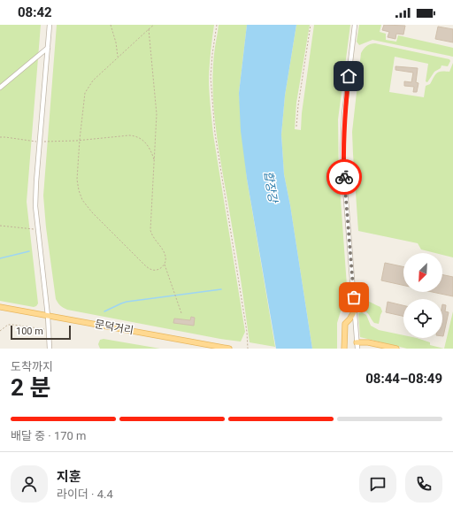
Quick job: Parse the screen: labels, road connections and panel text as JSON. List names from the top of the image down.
{
  "streets": {
    "main road": ["문덕거리"]
  },
  "water": ["합장강"],
  "scale_bar": "100 m",
  "north": "bottom left",
  "page": {
    "status": "08:42",
    "scale": "100 m",
    "heading": ["2 분", "도착까지", "08:44–08:49"],
    "panel": ["지훈", "라이더 · 4.4"],
    "bar": "배달 중 · 170 m"
  }
}
